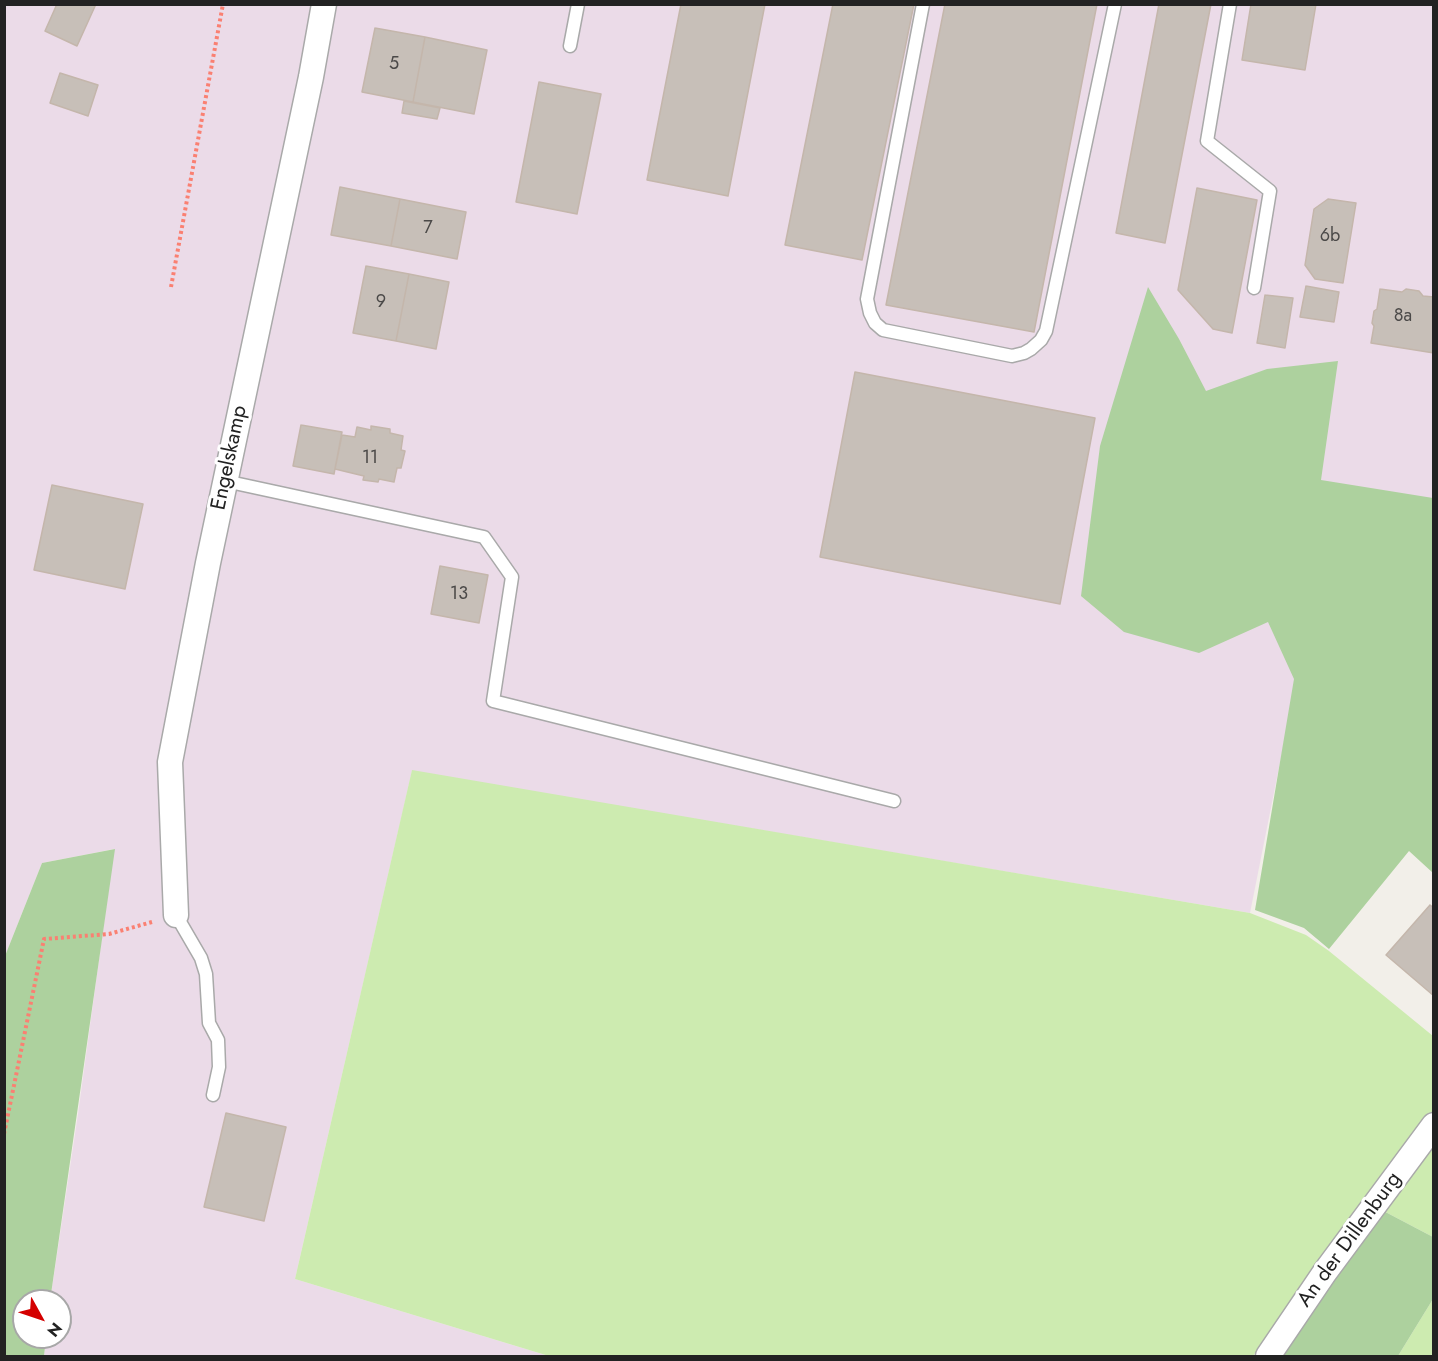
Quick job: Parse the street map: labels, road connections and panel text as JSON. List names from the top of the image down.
{
  "streets": {
    "street": ["Engelskamp", "An der Dillenburg"]
  },
  "house_numbers": [
    "5",
    "7",
    "6b",
    "9",
    "8a",
    "11",
    "13"
  ],
  "north": "bottom right"
}
